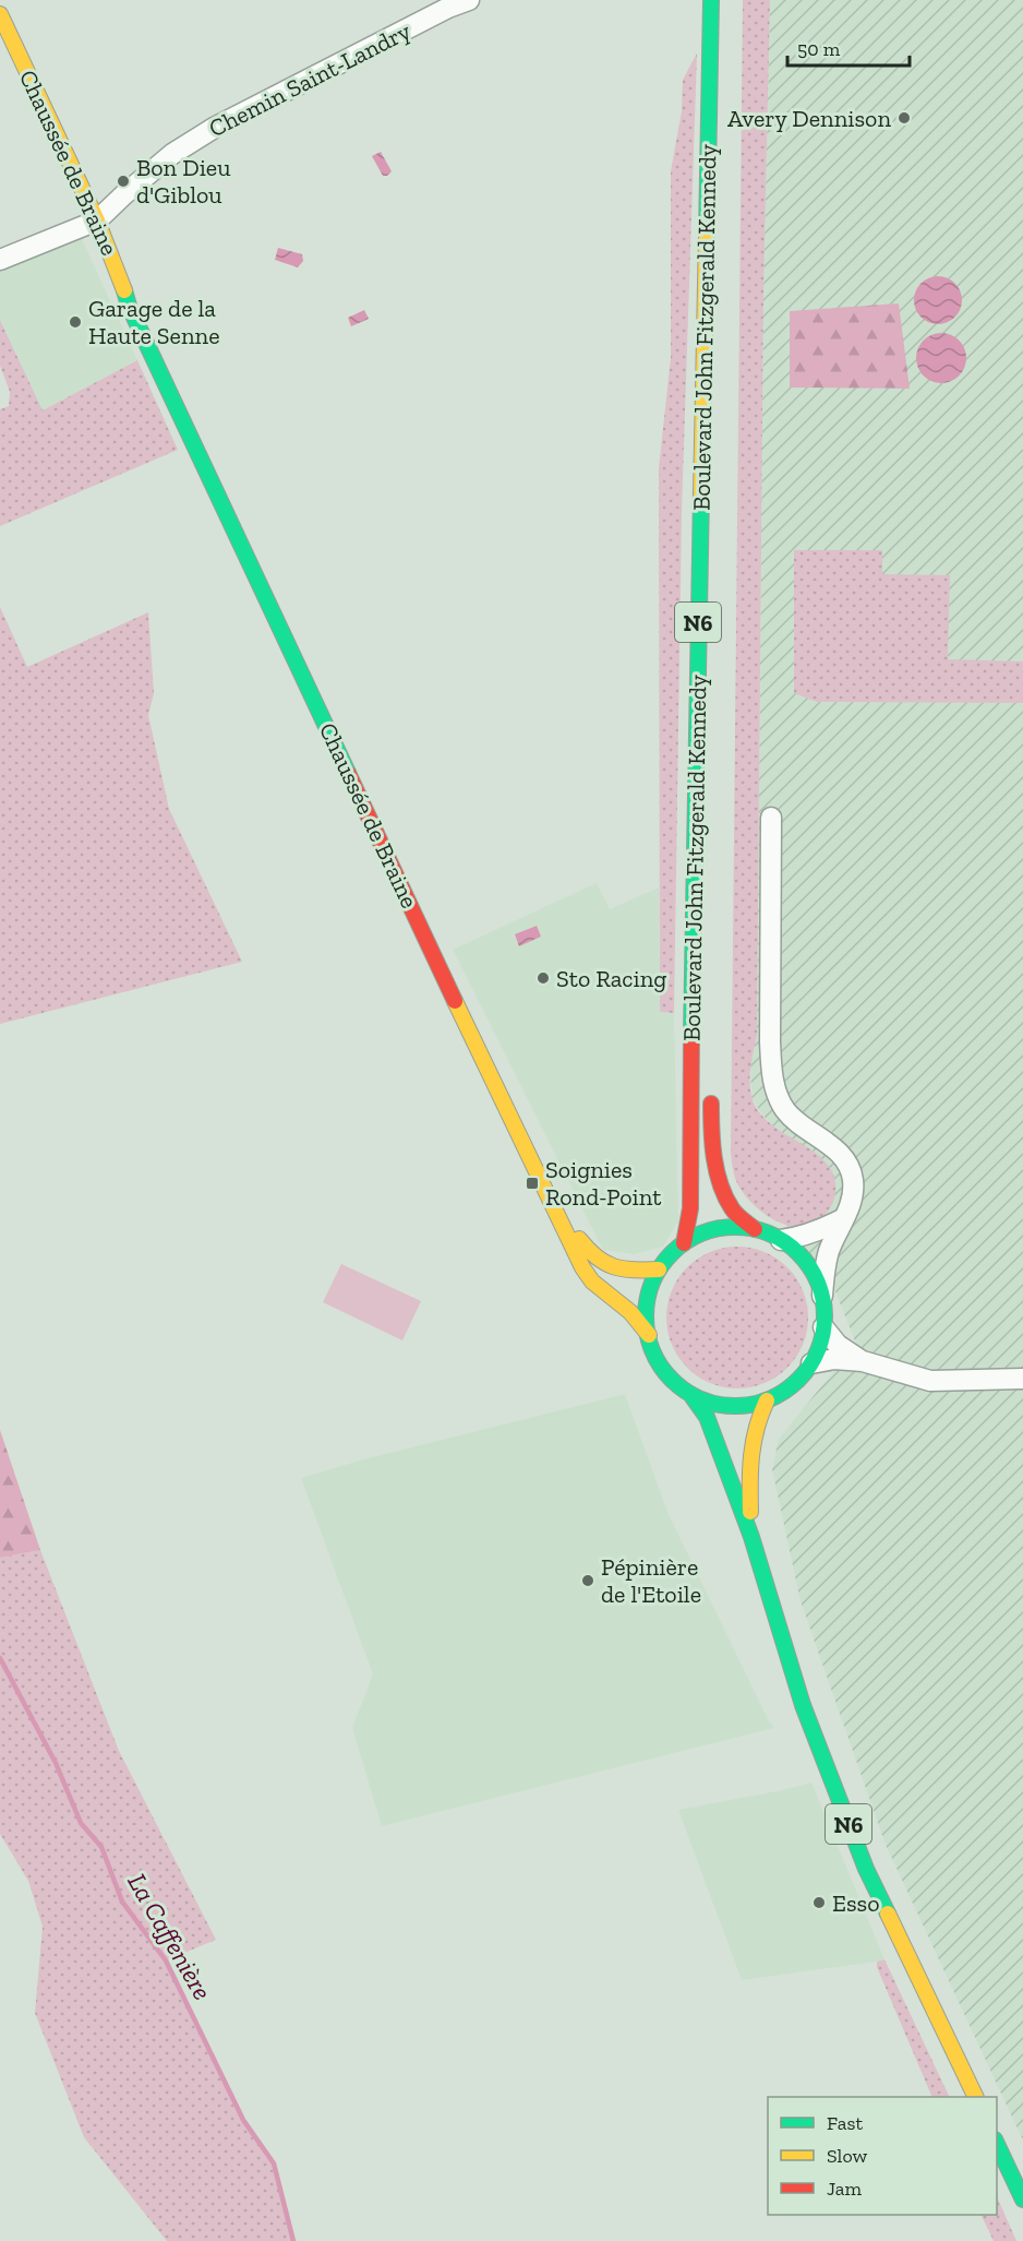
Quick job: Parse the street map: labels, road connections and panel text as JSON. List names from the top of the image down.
{
  "streets": {
    "main road": ["Chaussée de Braine", "Boulevard John Fitzgerald Kennedy", "N6"],
    "street": ["Chemin Saint-Landry"]
  },
  "crossings": [
    ["Chemin Saint-Landry", "Chaussée de Braine"],
    ["Chaussée de Braine", "Boulevard John Fitzgerald Kennedy"],
    ["Chaussée de Braine", "N6"],
    ["Boulevard John Fitzgerald Kennedy", "N6"]
  ],
  "water": ["La Caffenière"],
  "places": {
    "other": [
      "Avery Dennison",
      "Bon Dieu d'Giblou",
      "Garage de la Haute Senne",
      "Sto Racing",
      "Pépinière de l'Etoile",
      "Esso"
    ],
    "transit": ["Soignies Rond-Point"]
  },
  "legend": ["Fast", "Slow", "Jam"],
  "scale_bar": "50 m"
}
